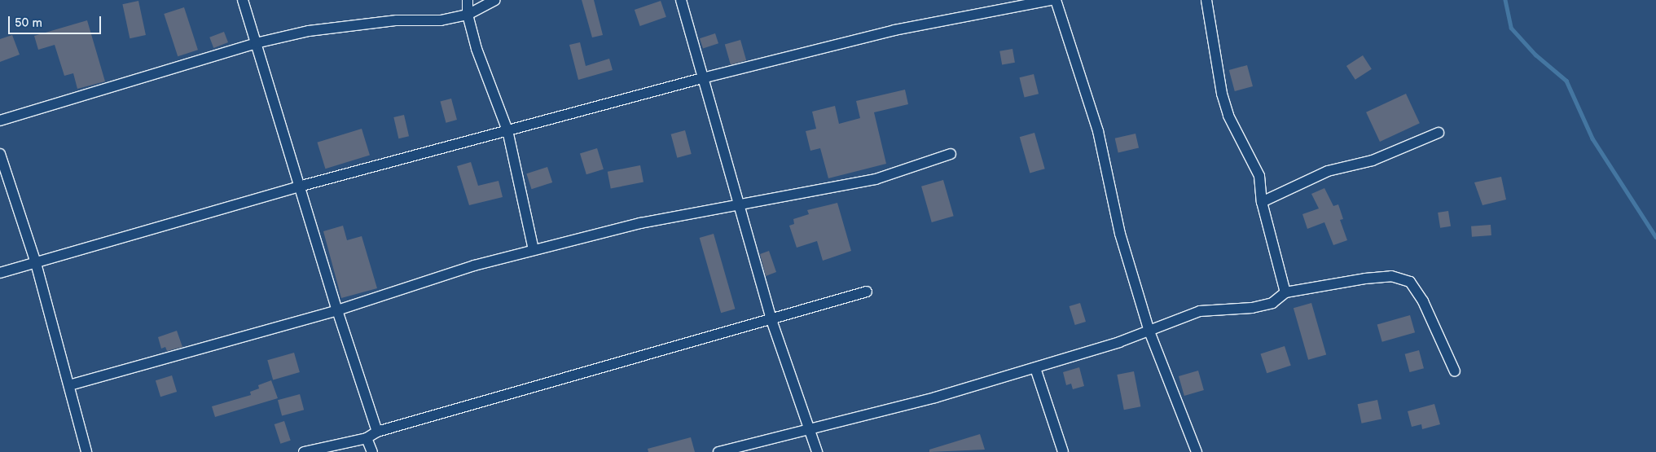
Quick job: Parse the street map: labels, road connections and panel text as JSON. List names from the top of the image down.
{
  "scale_bar": "50 m"
}
